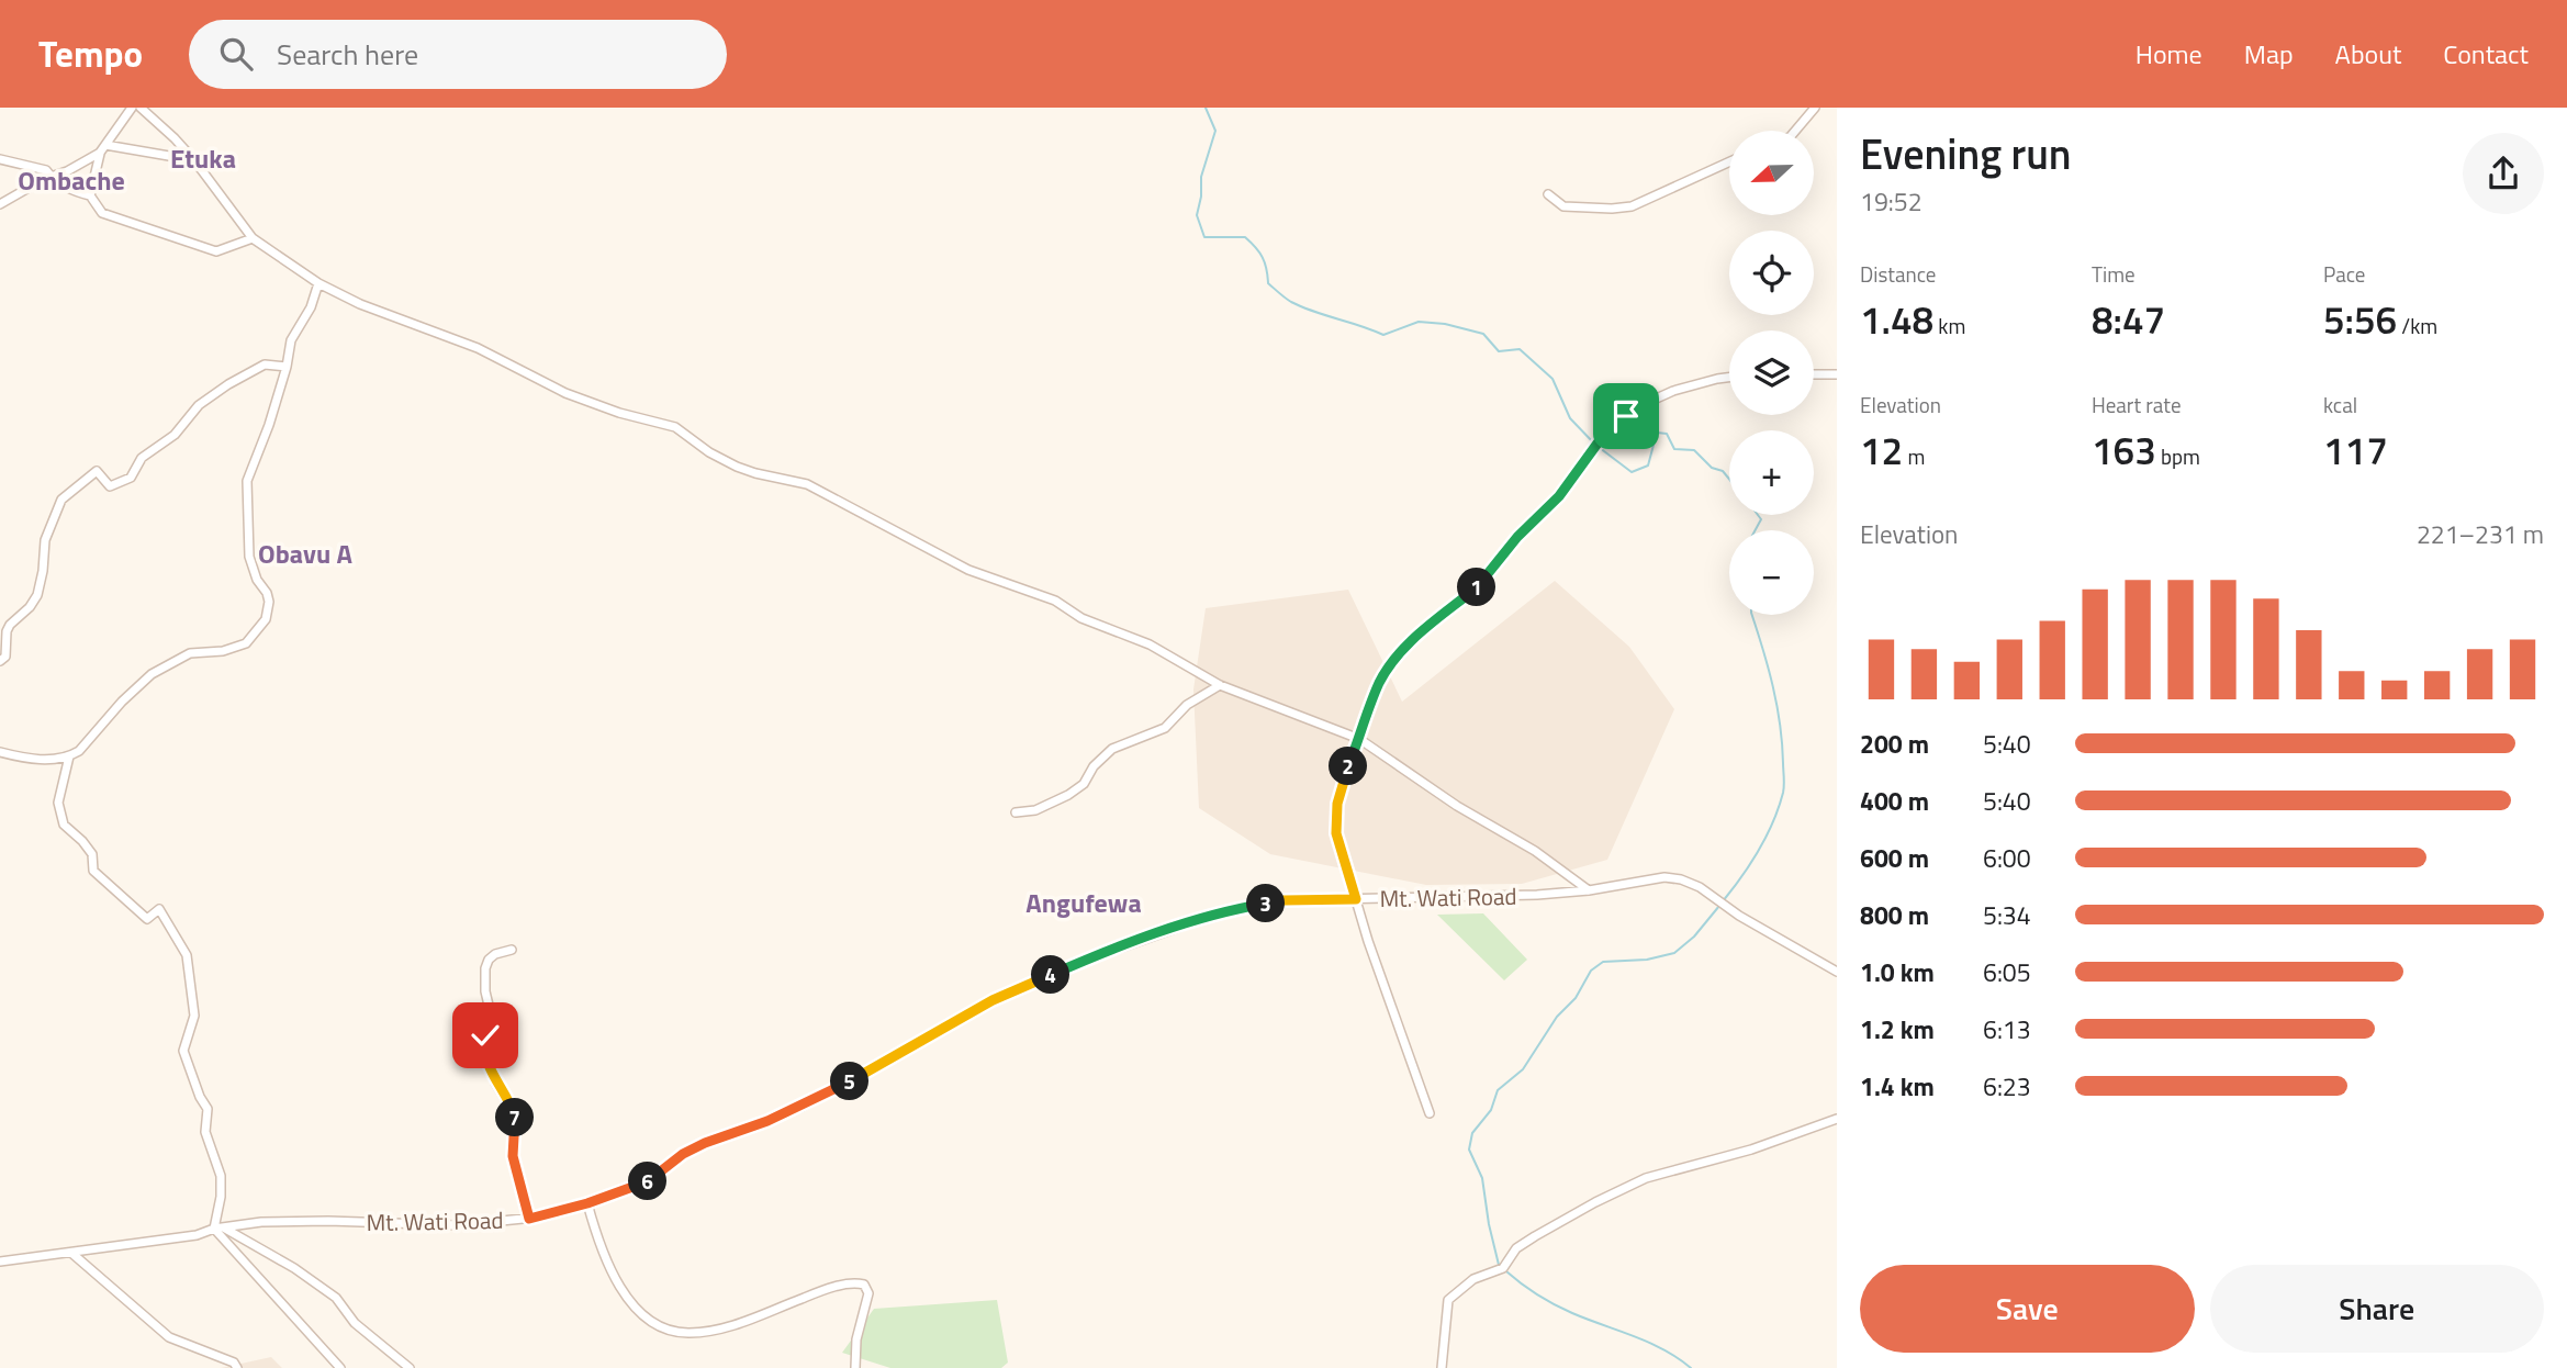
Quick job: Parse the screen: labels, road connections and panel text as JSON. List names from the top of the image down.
{
  "streets": {
    "street": ["Mt. Wati Road"]
  },
  "districts": [
    "Etuka",
    "Ombache",
    "Obavu A",
    "Angufewa"
  ],
  "north": "left",
  "page": {
    "header": "Tempo",
    "search": "Search here",
    "nav": [
      "Home",
      "Map",
      "About",
      "Contact"
    ],
    "heading": ["Evening run", "19:52"],
    "map_buttons": ["+", "−"],
    "stats": [
      ["Distance", "1.48 km"],
      ["Time", "8:47"],
      ["Pace", "5:56 /km"],
      ["Elevation", "12 m"],
      ["Heart rate", "163 bpm"],
      ["kcal", "117"]
    ],
    "chart": ["Elevation", "221–231 m"],
    "pins": [
      "1",
      "2",
      "3",
      "4",
      "5",
      "7",
      "6"
    ],
    "list": [
      {
        "name": "200 m",
        "note": "5:40"
      },
      {
        "name": "400 m",
        "note": "5:40"
      },
      {
        "name": "600 m",
        "note": "6:00"
      },
      {
        "name": "800 m",
        "note": "5:34"
      },
      {
        "name": "1.0 km",
        "note": "6:05"
      },
      {
        "name": "1.2 km",
        "note": "6:13"
      },
      {
        "name": "1.4 km",
        "note": "6:23"
      }
    ],
    "buttons": ["Save", "Share"]
  }
}
